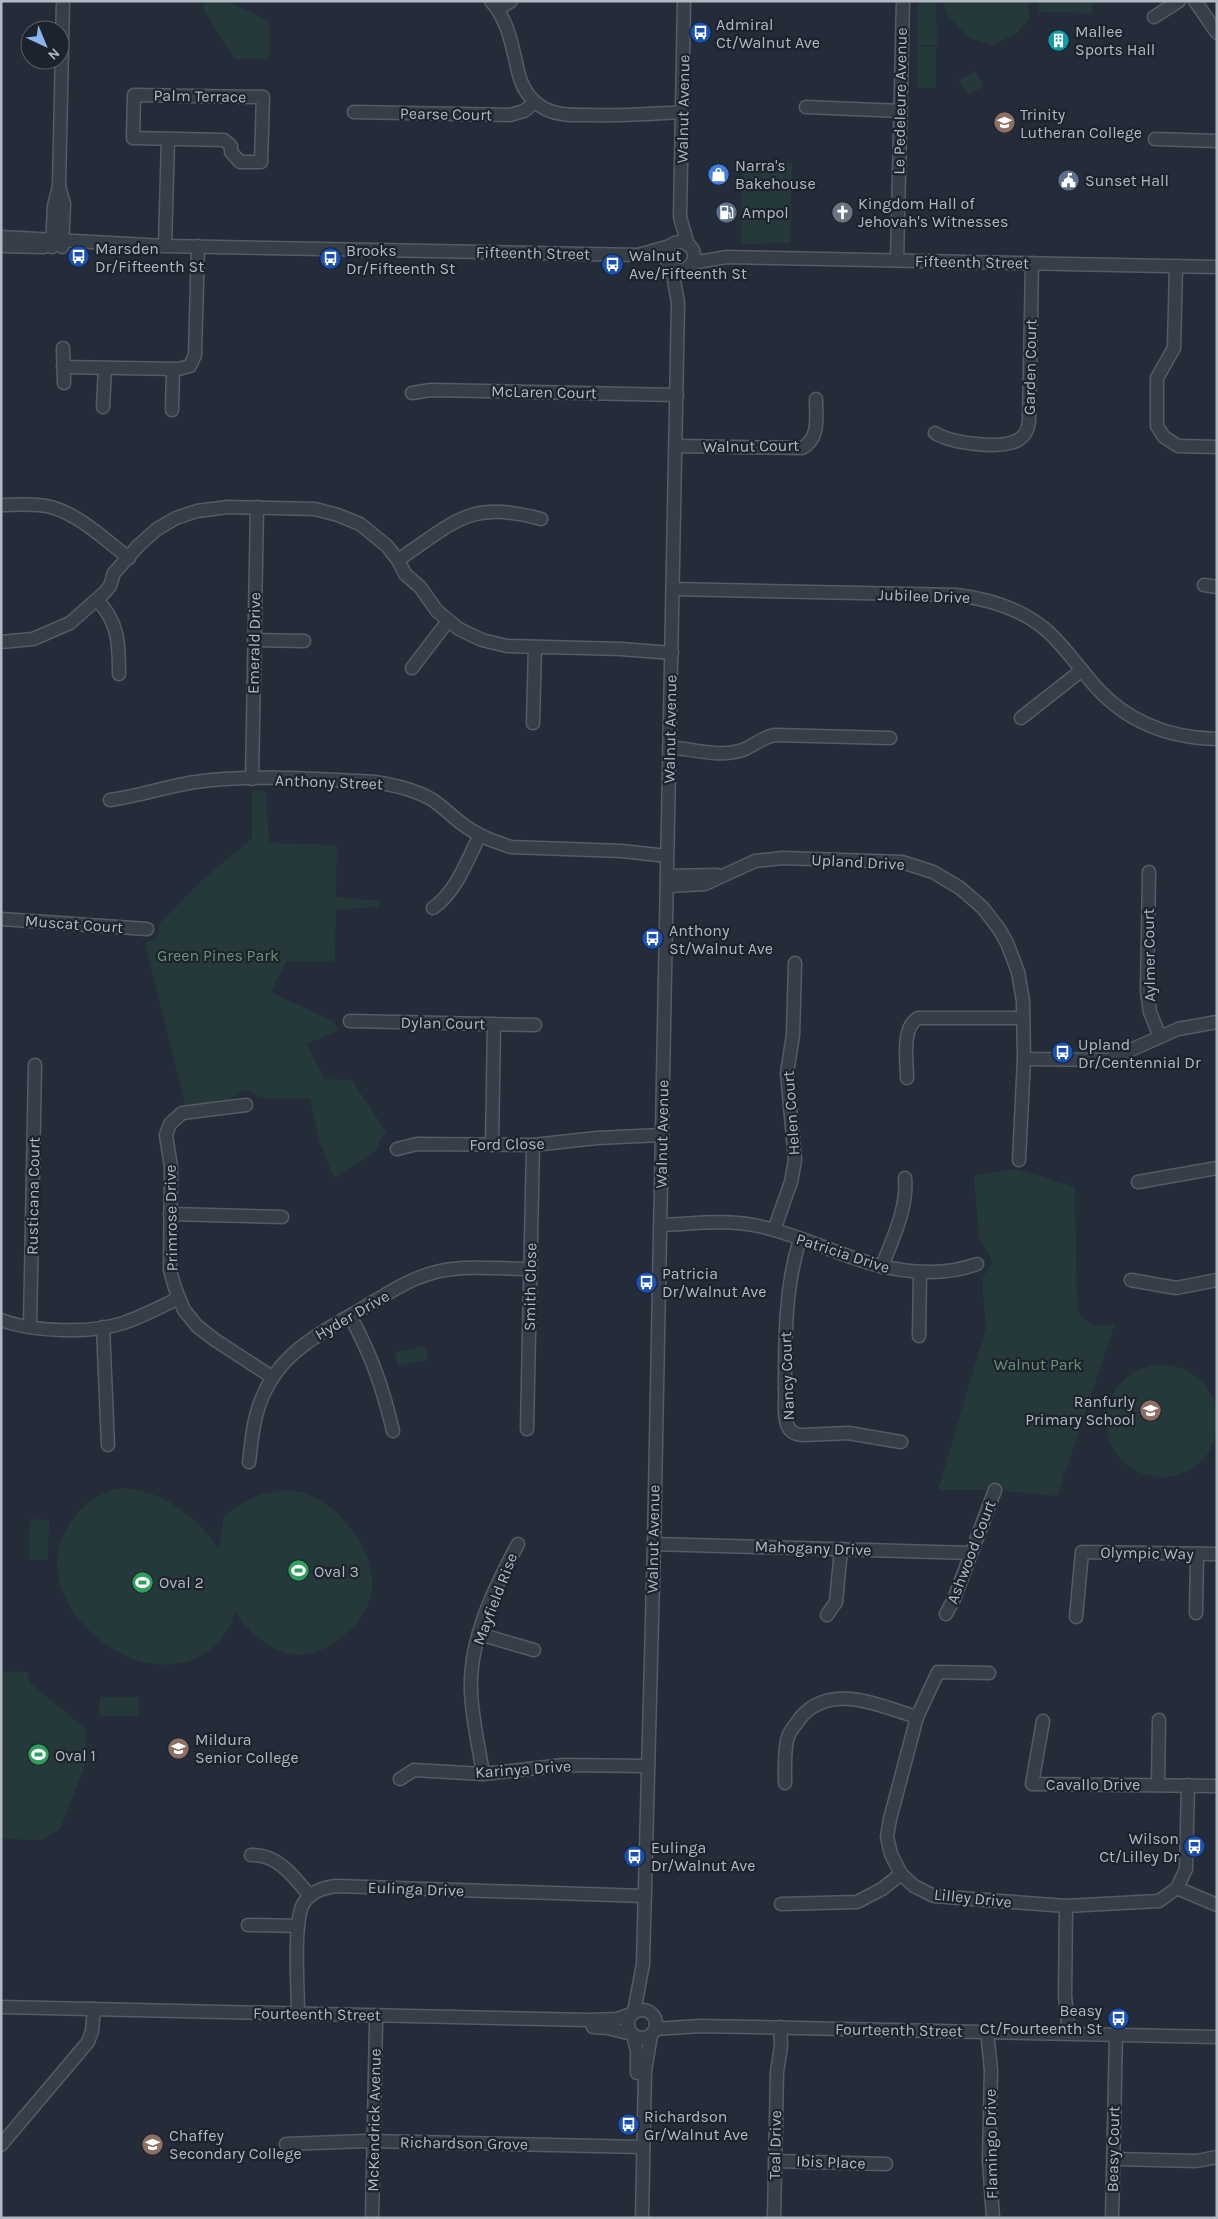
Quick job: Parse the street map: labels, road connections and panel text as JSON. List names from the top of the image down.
{
  "streets": {
    "street": [
      "Palm Terrace",
      "Le Pedeleure Avenue",
      "Walnut Avenue",
      "Pearse Court",
      "Fifteenth Street",
      "Garden Court",
      "McLaren Court",
      "Walnut Court",
      "Jubilee Drive",
      "Emerald Drive",
      "Anthony Street",
      "Upland Drive",
      "Muscat Court",
      "Aylmer Court",
      "Dylan Court",
      "Helen Court",
      "Ford Close",
      "Rusticana Court",
      "Primrose Drive",
      "Patricia Drive",
      "Smith Close",
      "Hyder Drive",
      "Nancy Court",
      "Mahogany Drive",
      "Ashwood Court",
      "Olympic Way",
      "Mayfield Rise",
      "Karinya Drive",
      "Cavallo Drive",
      "Eulinga Drive",
      "Lilley Drive",
      "Fourteenth Street",
      "McKendrick Avenue",
      "Richardson Grove",
      "Flamingo Drive",
      "Teal Drive",
      "Beasy Court",
      "Ibis Place"
    ]
  },
  "crossings": [
    ["Le Pedeleure Avenue", "Fifteenth Street"],
    ["Walnut Avenue", "Fifteenth Street"],
    ["Walnut Avenue", "McLaren Court"],
    ["Walnut Avenue", "Walnut Court"],
    ["Walnut Avenue", "Jubilee Drive"],
    ["Walnut Avenue", "Anthony Street"],
    ["Walnut Avenue", "Upland Drive"],
    ["Walnut Avenue", "Ford Close"],
    ["Walnut Avenue", "Patricia Drive"],
    ["Walnut Avenue", "Mahogany Drive"],
    ["Walnut Avenue", "Karinya Drive"],
    ["Walnut Avenue", "Eulinga Drive"],
    ["Walnut Avenue", "Fourteenth Street"],
    ["Walnut Avenue", "Richardson Grove"],
    ["Fifteenth Street", "Garden Court"],
    ["Emerald Drive", "Anthony Street"],
    ["Helen Court", "Patricia Drive"],
    ["Ford Close", "Smith Close"],
    ["Primrose Drive", "Hyder Drive"],
    ["Patricia Drive", "Nancy Court"],
    ["Smith Close", "Hyder Drive"],
    ["Mahogany Drive", "Ashwood Court"],
    ["Mayfield Rise", "Karinya Drive"],
    ["Fourteenth Street", "McKendrick Avenue"],
    ["Fourteenth Street", "Flamingo Drive"],
    ["Fourteenth Street", "Teal Drive"],
    ["Fourteenth Street", "Beasy Court"],
    ["McKendrick Avenue", "Richardson Grove"],
    ["Teal Drive", "Ibis Place"]
  ],
  "parks": ["Green Pines Park", "Walnut Park"],
  "places": {
    "bus stop": [
      "Admiral Ct/Walnut Ave",
      "Marsden Dr/Fifteenth St",
      "Brooks Dr/Fifteenth St",
      "Walnut Ave/Fifteenth St",
      "Anthony St/Walnut Ave",
      "Upland Dr/Centennial Dr",
      "Patricia Dr/Walnut Ave",
      "Wilson Ct/Lilley Dr",
      "Eulinga Dr/Walnut Ave",
      "Beasy Ct/Fourteenth St",
      "Richardson Gr/Walnut Ave"
    ],
    "building": ["Mallee Sports Hall"],
    "school or university": [
      "Trinity Lutheran College",
      "Ranfurly Primary School",
      "Mildura Senior College",
      "Chaffey Secondary College"
    ],
    "shop": ["Narra's Bakehouse"],
    "public building": ["Sunset Hall"],
    "fuel station": ["Ampol"],
    "church": ["Kingdom Hall of Jehovah's Witnesses"],
    "sports": ["Oval 3", "Oval 2", "Oval 1"]
  },
  "north": "bottom right"
}
